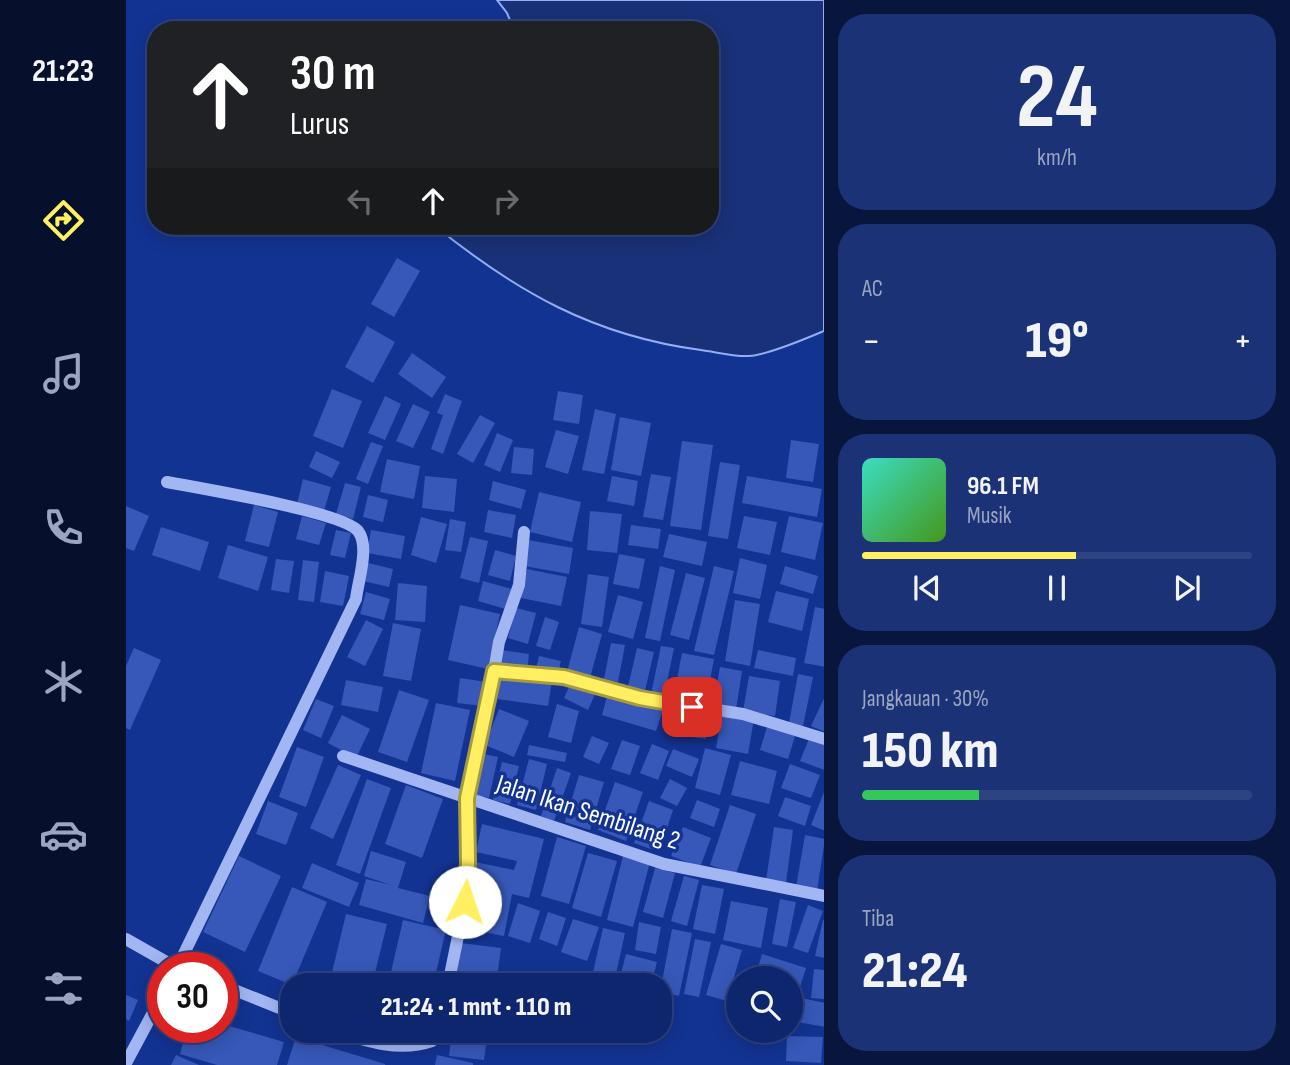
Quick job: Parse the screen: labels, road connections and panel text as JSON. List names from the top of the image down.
{
  "streets": {
    "street": ["Jalan Ikan Sembilang 2"]
  },
  "page": {
    "tabs": "21:23",
    "tile": [
      ["24", "km/h"],
      "AC",
      ["Jangkauan · 30%", "150 km"],
      ["Tiba", "21:24"]
    ],
    "turn": ["30 m", "Lurus"],
    "heat": ["−", "19°", "+"],
    "song": ["96.1 FM", "Musik"],
    "limit": "30",
    "trip": "21:24 · 1 mnt · 110 m"
  }
}
